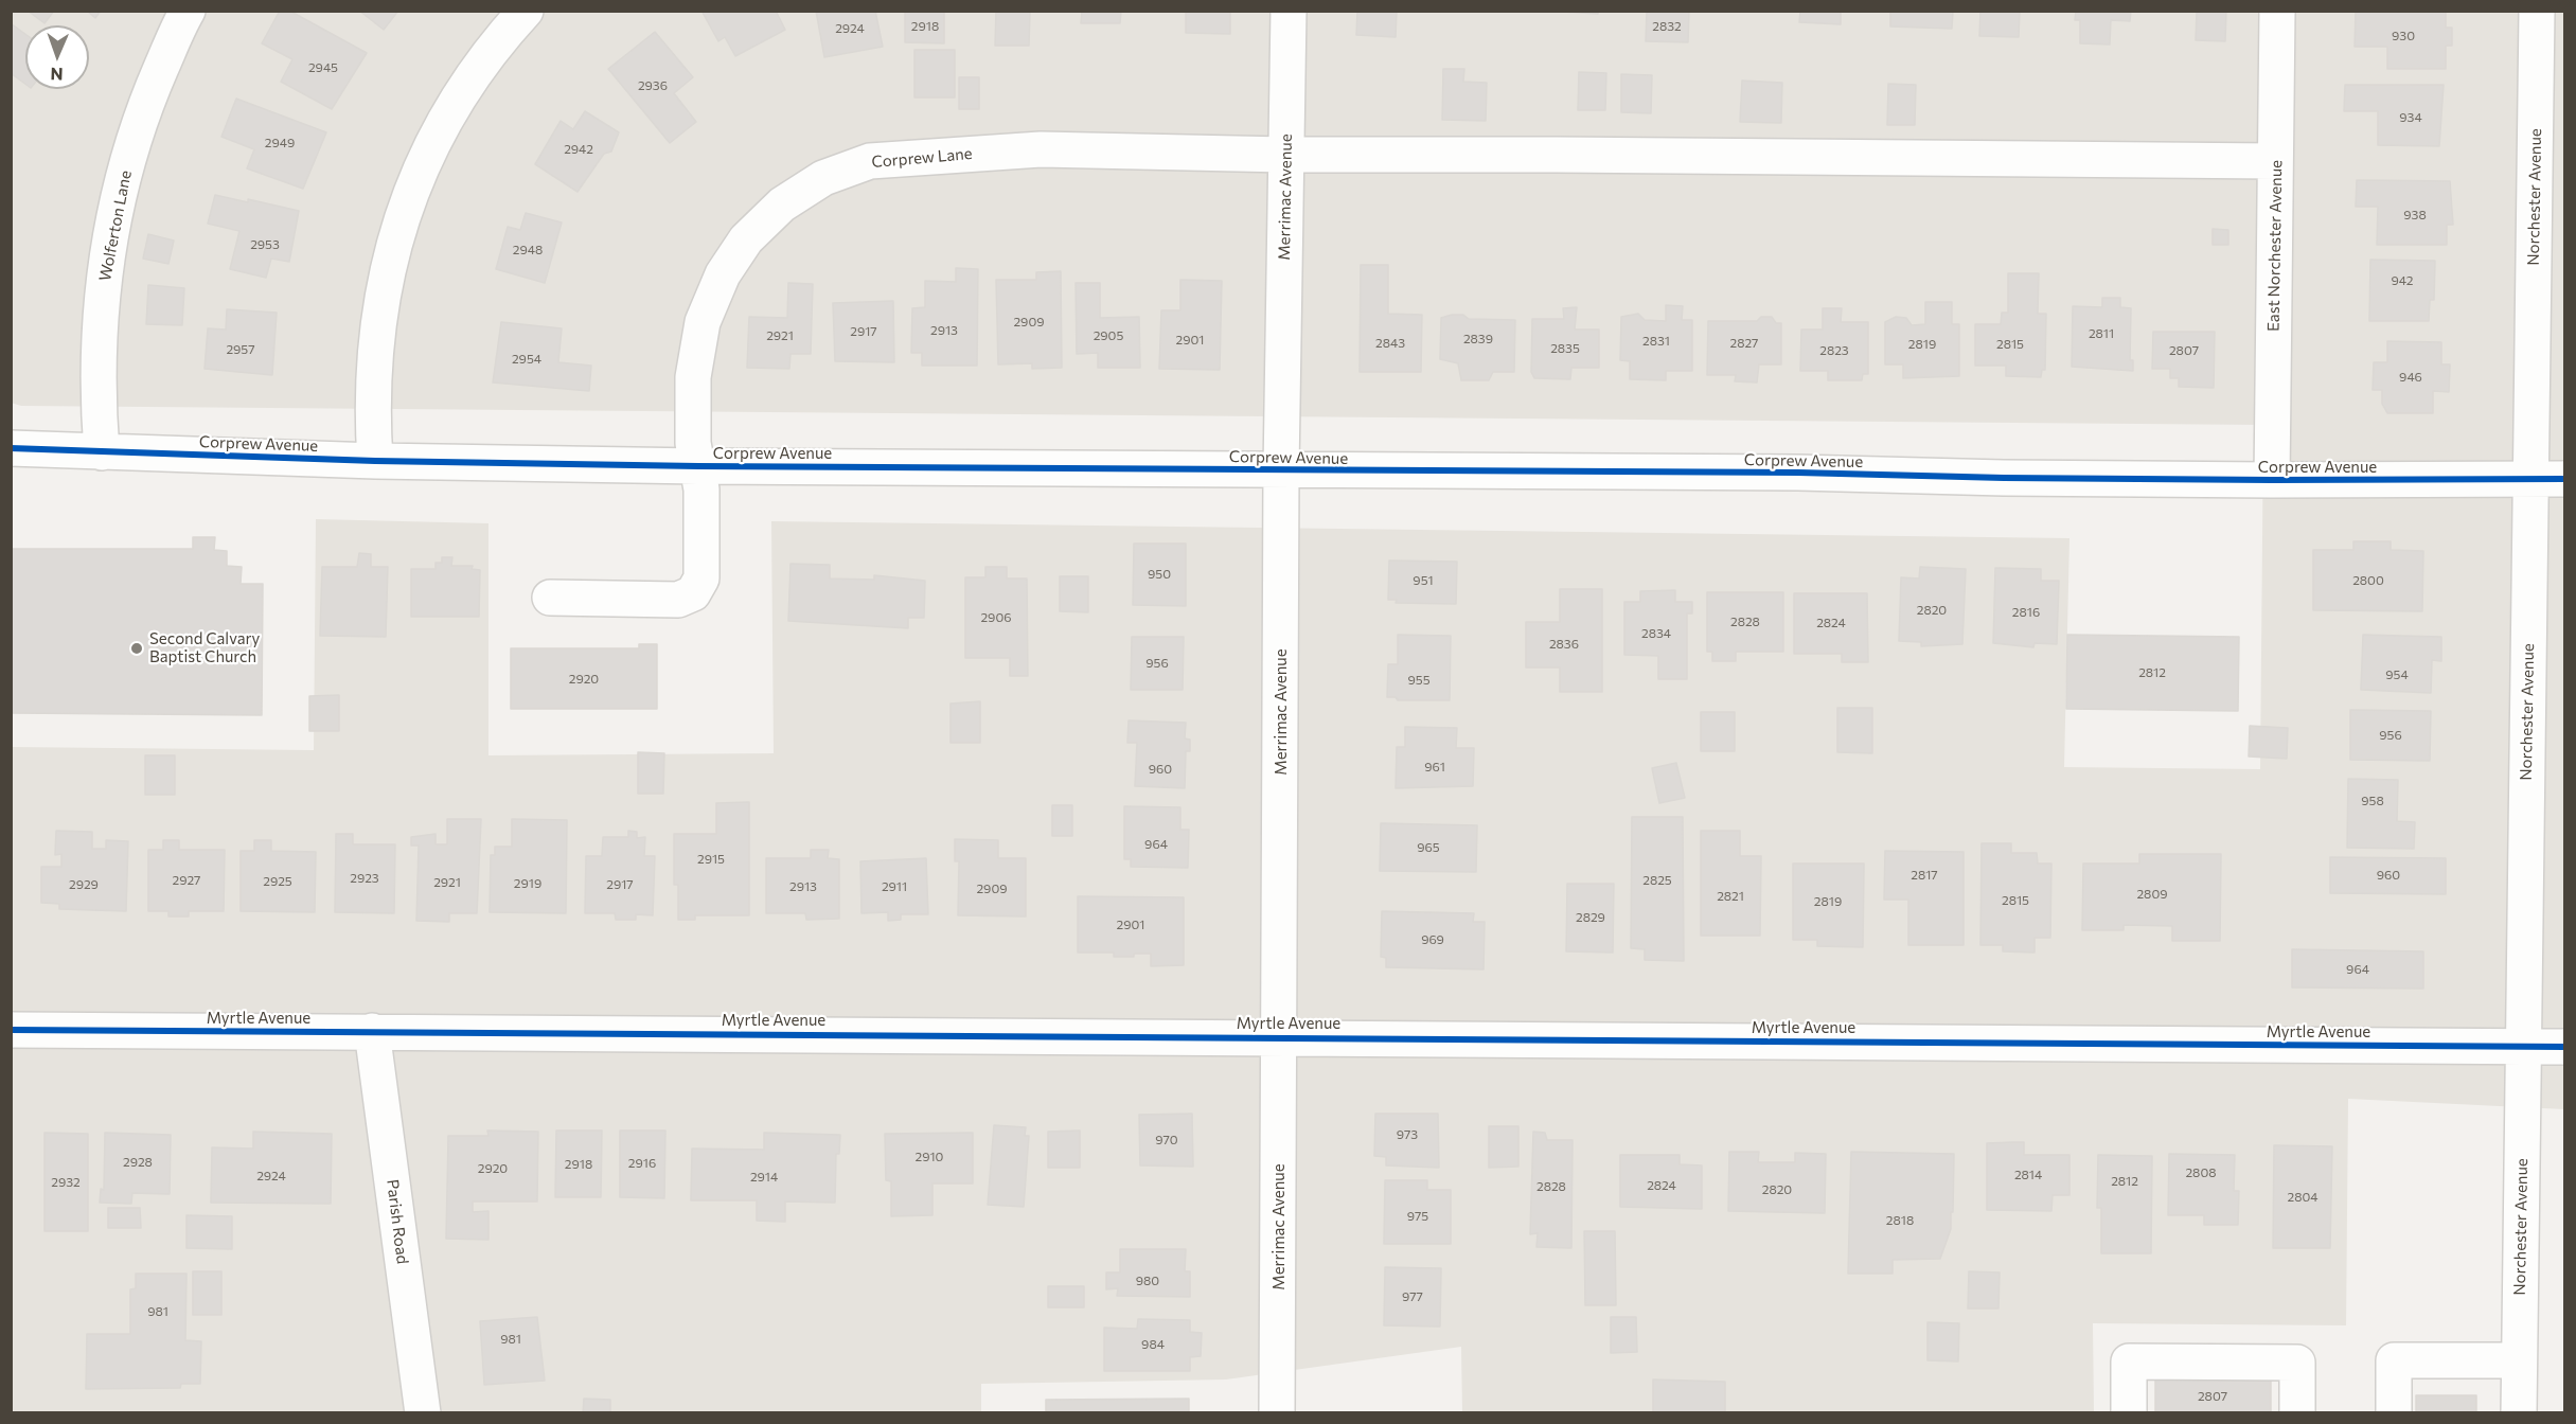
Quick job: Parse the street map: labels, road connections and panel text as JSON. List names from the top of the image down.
{
  "streets": {
    "street": [
      "Corprew Lane",
      "Merrimac Avenue",
      "Norchester Avenue",
      "Wolferton Lane",
      "East Norchester Avenue",
      "Corprew Avenue",
      "Myrtle Avenue",
      "Parish Road"
    ]
  },
  "crossings": [
    ["Corprew Lane", "Merrimac Avenue"],
    ["Corprew Lane", "East Norchester Avenue"],
    ["Corprew Lane", "Corprew Avenue"],
    ["Merrimac Avenue", "Corprew Avenue"],
    ["Merrimac Avenue", "Myrtle Avenue"],
    ["Norchester Avenue", "Corprew Avenue"],
    ["Norchester Avenue", "Myrtle Avenue"],
    ["Wolferton Lane", "Corprew Avenue"],
    ["East Norchester Avenue", "Corprew Avenue"],
    ["Myrtle Avenue", "Parish Road"]
  ],
  "places": ["Second Calvary Baptist Church"],
  "house_numbers": [
    "2918",
    "2832",
    "2924",
    "930",
    "2945",
    "2936",
    "934",
    "2949",
    "2942",
    "938",
    "2953",
    "2948",
    "942",
    "2909",
    "2913",
    "2917",
    "2811",
    "2921",
    "2905",
    "2839",
    "2901",
    "2831",
    "2843",
    "2827",
    "2819",
    "2815",
    "2835",
    "2957",
    "2823",
    "2807",
    "2954",
    "946",
    "950",
    "951",
    "2800",
    "2820",
    "2816",
    "2906",
    "2828",
    "2824",
    "2834",
    "2836",
    "956",
    "2812",
    "954",
    "2920",
    "955",
    "956",
    "961",
    "960",
    "958",
    "964",
    "965",
    "2915",
    "2817",
    "960",
    "2923",
    "2927",
    "2825",
    "2925",
    "2921",
    "2919",
    "2929",
    "2917",
    "2913",
    "2911",
    "2909",
    "2809",
    "2821",
    "2815",
    "2819",
    "2829",
    "2901",
    "969",
    "964",
    "973",
    "970",
    "2910",
    "2928",
    "2916",
    "2918",
    "2920",
    "2808",
    "2814",
    "2924",
    "2914",
    "2812",
    "2932",
    "2824",
    "2828",
    "2820",
    "2804",
    "975",
    "2818",
    "980",
    "977",
    "981",
    "981",
    "984",
    "2807"
  ],
  "north": "bottom"
}
